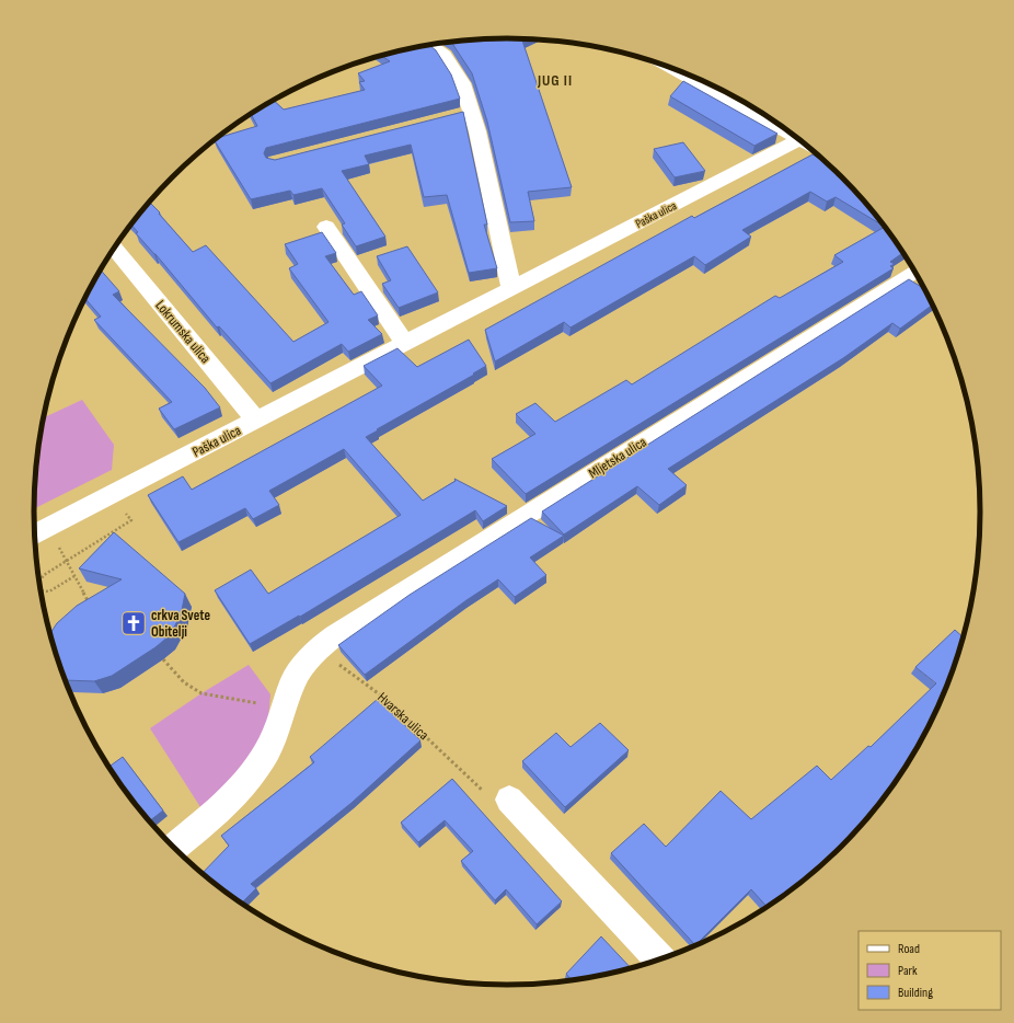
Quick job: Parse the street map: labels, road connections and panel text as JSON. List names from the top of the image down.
{
  "streets": {
    "street": ["Paška ulica", "Lokrumska ulica", "Mljetska ulica"],
    "path": ["Hvarska ulica"]
  },
  "crossings": [
    ["Paška ulica", "Lokrumska ulica"],
    ["Mljetska ulica", "Hvarska ulica"]
  ],
  "districts": ["JUG II"],
  "places": {
    "church": ["crkva Svete Obitelji"]
  },
  "legend": ["Road", "Park", "Building"]
}
